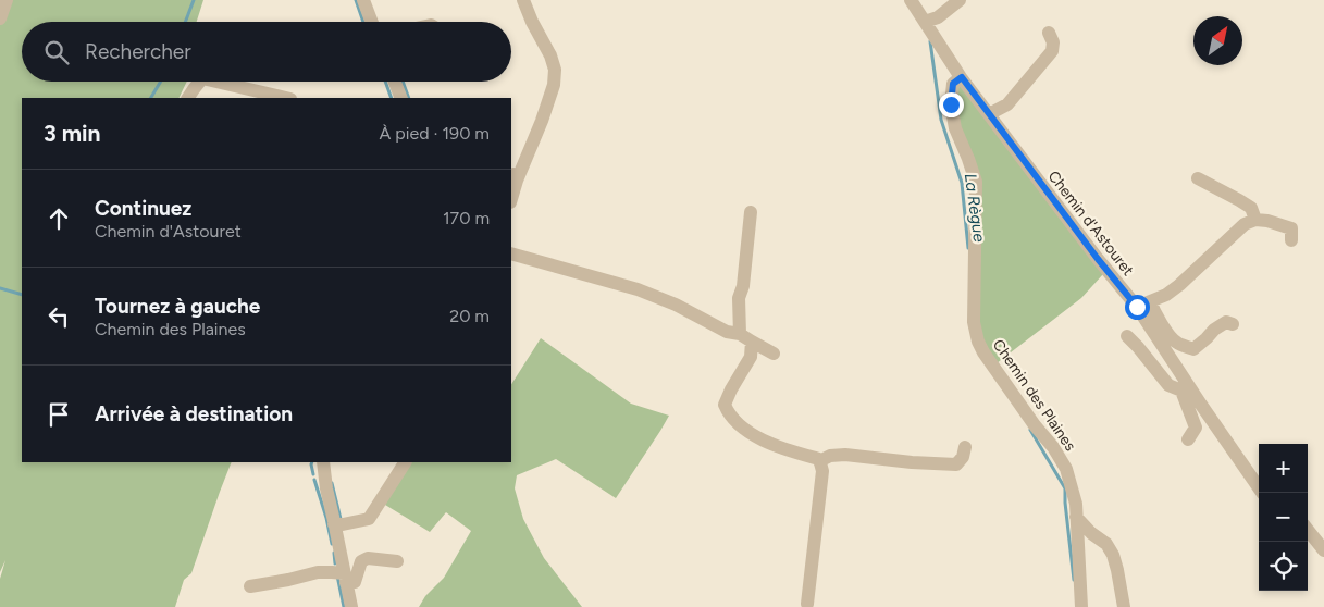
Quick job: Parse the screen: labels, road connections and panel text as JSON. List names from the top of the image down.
{
  "streets": {
    "street": ["Chemin d'Astouret", "Chemin des Plaines"]
  },
  "crossings": [
    ["Chemin d'Astouret", "Chemin des Plaines"]
  ],
  "water": ["La Règue"],
  "north": "top right",
  "page": {
    "search": "Rechercher",
    "heading": ["3 min", "À pied · 190 m"],
    "list": [
      ["Continuez", "Chemin d'Astouret", "170 m"],
      ["Tournez à gauche", "Chemin des Plaines", "20 m"],
      "Arrivée à destination"
    ],
    "map_buttons": ["+", "−"]
  }
}
